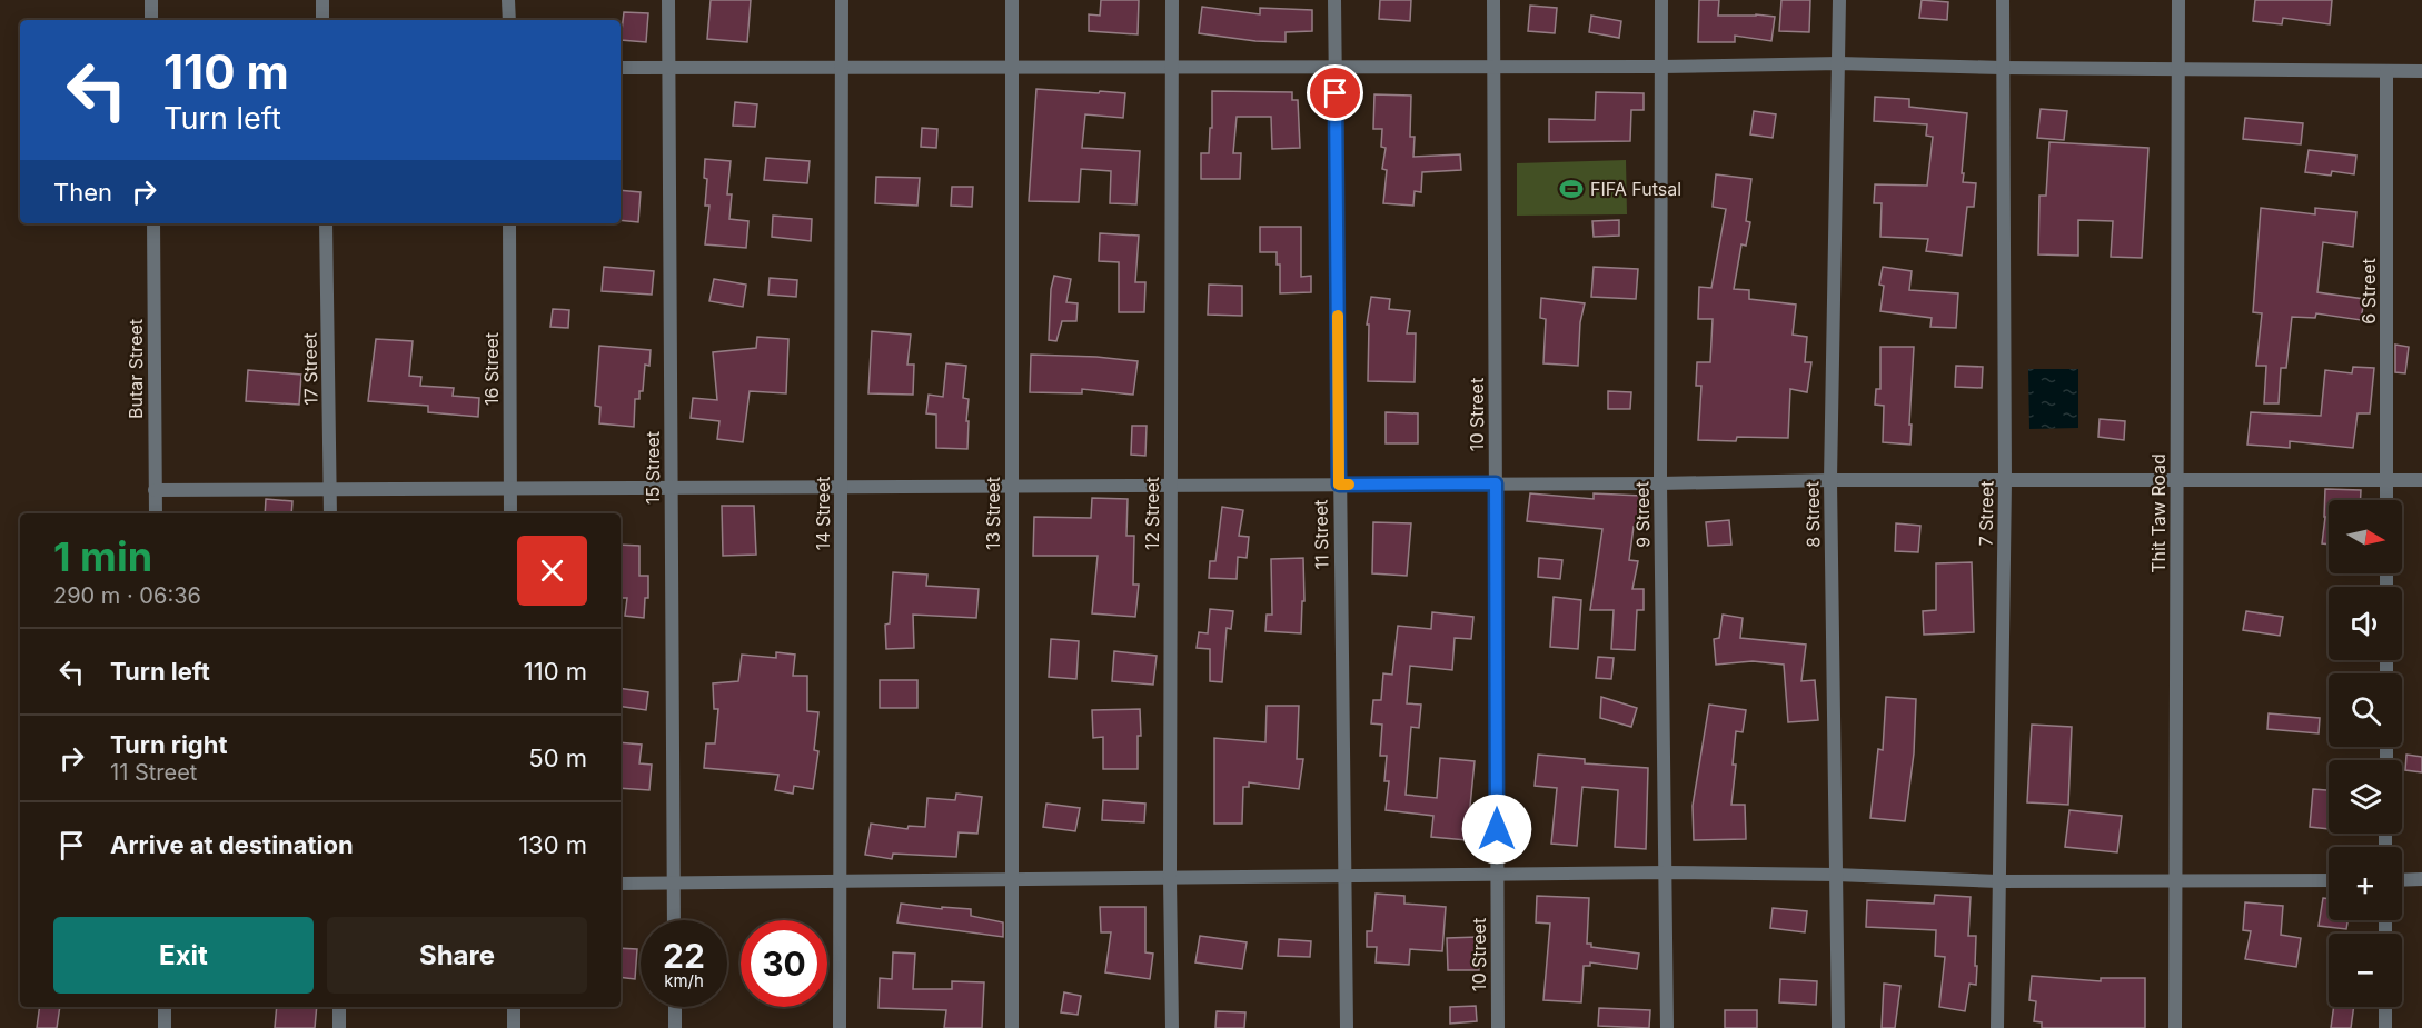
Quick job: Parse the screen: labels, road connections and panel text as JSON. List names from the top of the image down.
{
  "streets": {
    "street": [
      "6 Street",
      "Butar Street",
      "17 Street",
      "16 Street",
      "10 Street",
      "15 Street",
      "14 Street",
      "13 Street",
      "12 Street",
      "7 Street",
      "Thit Taw Road",
      "9 Street",
      "8 Street",
      "11 Street"
    ]
  },
  "places": {
    "sports": ["FIFA Futsal"]
  },
  "north": "right",
  "page": {
    "turn": ["110 m", "Turn left"],
    "then": "Then",
    "map_buttons": ["+", "−"],
    "heading": ["1 min", "290 m · 06:36"],
    "list": [
      {
        "name": "Turn left",
        "value": "110 m"
      },
      {
        "name": "Turn right",
        "note": "11 Street",
        "value": "50 m"
      },
      {
        "name": "Arrive at destination",
        "value": "130 m"
      }
    ],
    "buttons": ["Exit", "Share"],
    "speed": "22 km/h",
    "limit": "30"
  }
}
